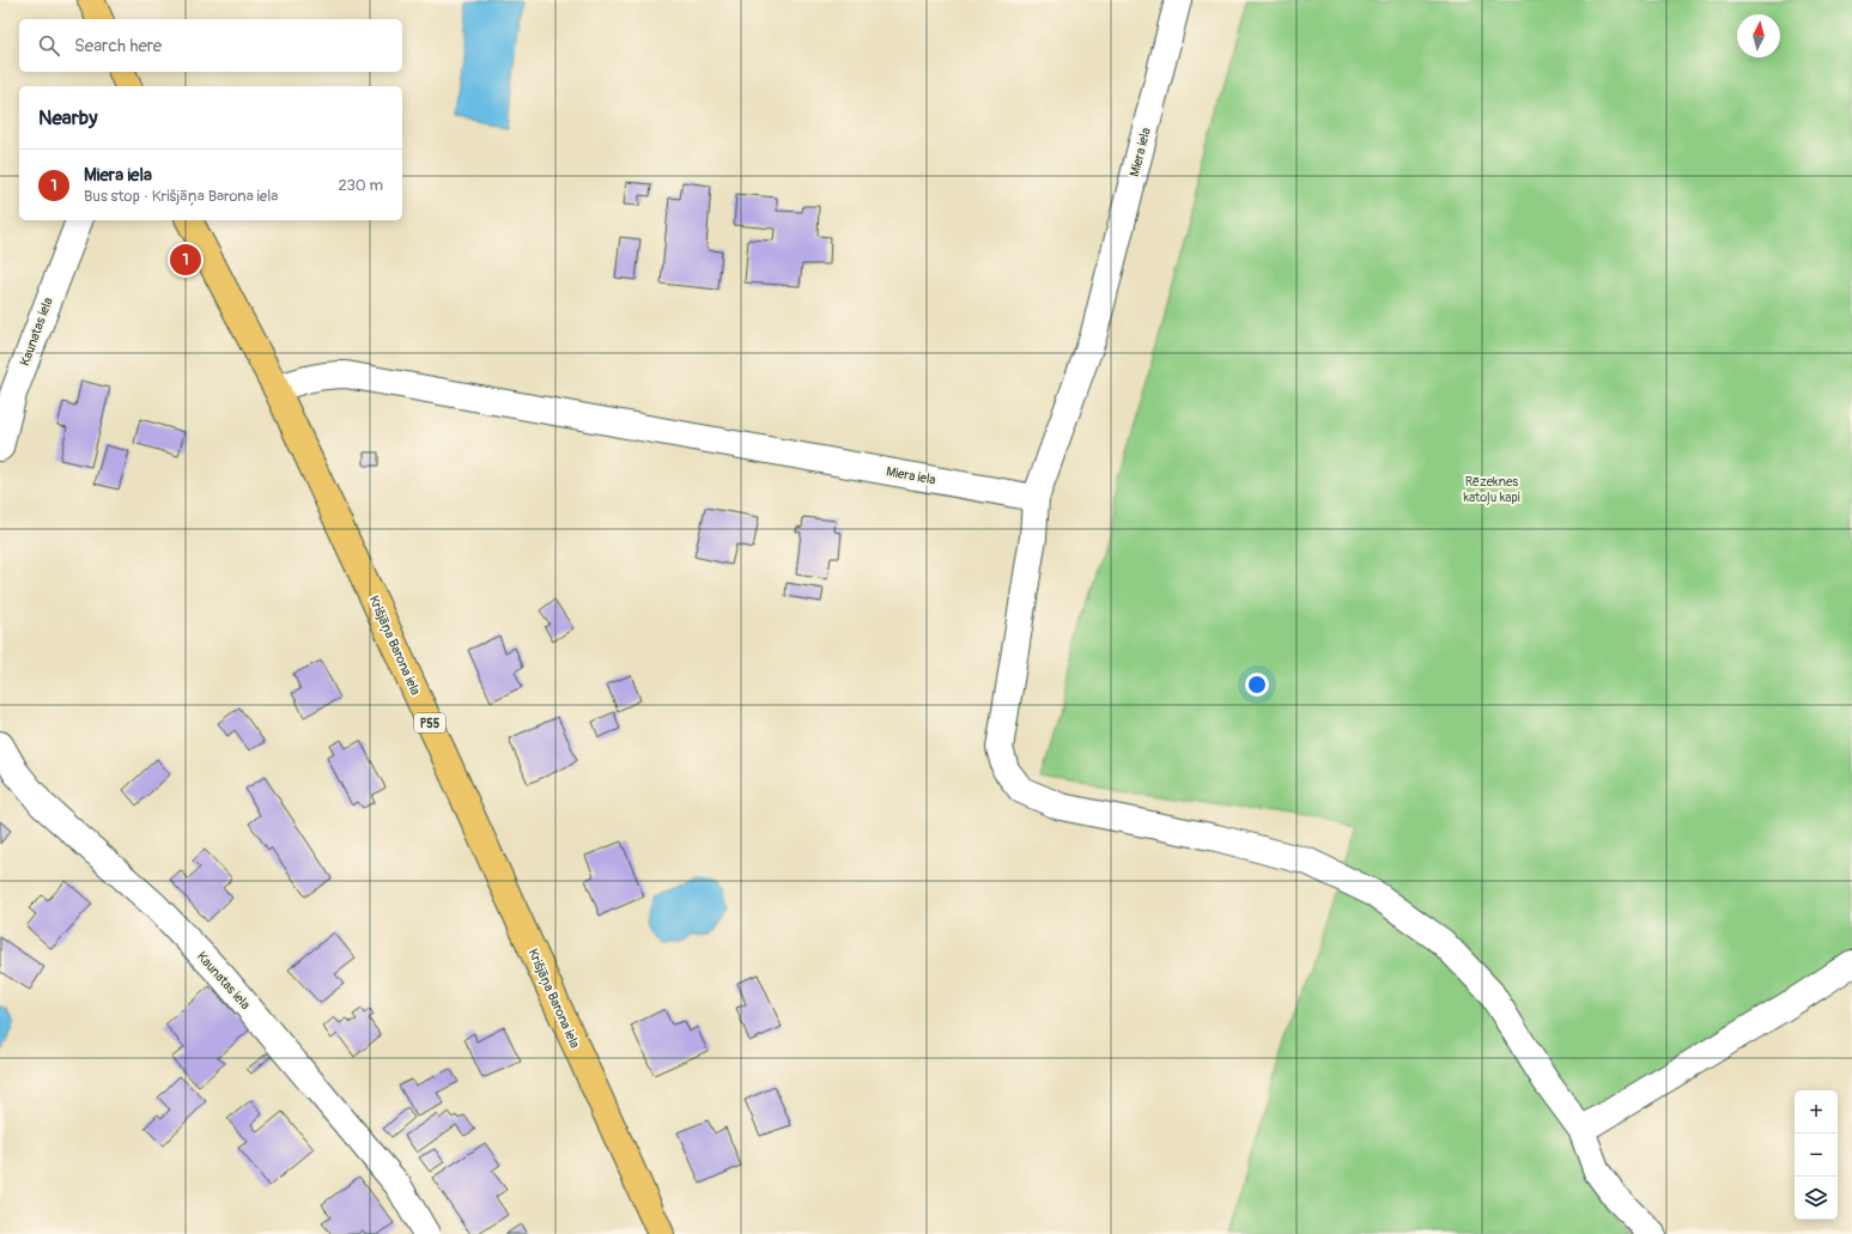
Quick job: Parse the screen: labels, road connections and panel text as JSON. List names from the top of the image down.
{
  "streets": {
    "main road": ["Krišjāņa Barona iela", "P55"],
    "street": ["Miera iela", "Kaunatas iela"]
  },
  "crossings": [
    ["Miera iela", "Krišjāņa Barona iela"]
  ],
  "parks": ["Rēzeknes katoļu kapi"],
  "north": "top",
  "page": {
    "search": "Search here",
    "heading": "Nearby",
    "list": [
      {
        "mark": "1",
        "name": "Miera iela",
        "note": "Bus stop · Krišjāņa Barona iela",
        "value": "230 m"
      }
    ],
    "pins": "1",
    "map_buttons": ["+", "−"]
  }
}
